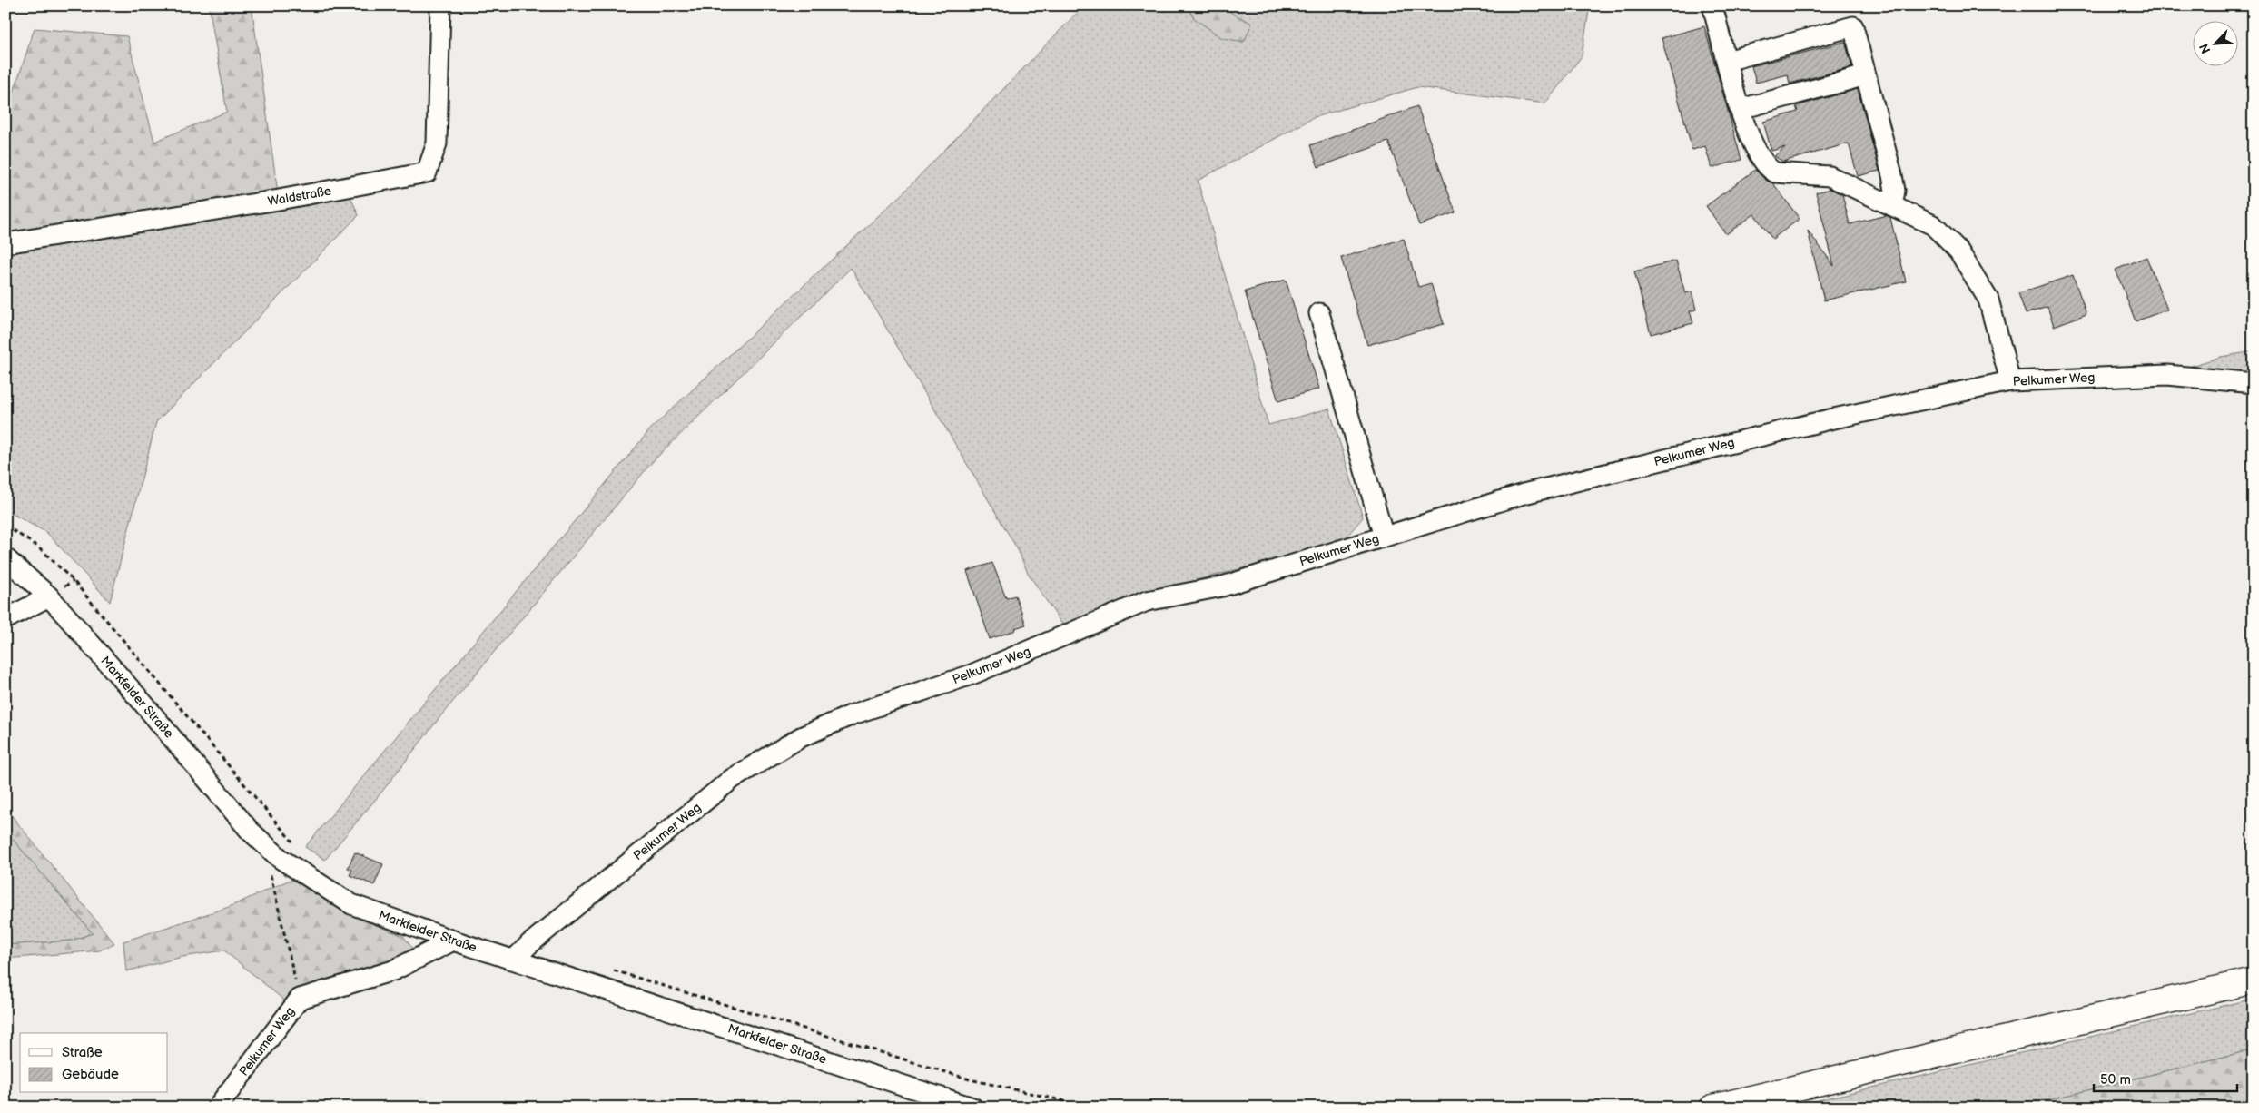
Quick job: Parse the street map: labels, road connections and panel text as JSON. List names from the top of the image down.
{
  "streets": {
    "street": ["Waldstraße", "Pelkumer Weg", "Markfelder Straße"]
  },
  "crossings": [
    ["Pelkumer Weg", "Markfelder Straße"]
  ],
  "legend": ["Straße", "Gebäude"],
  "scale_bar": "50 m",
  "north": "bottom left"
}
